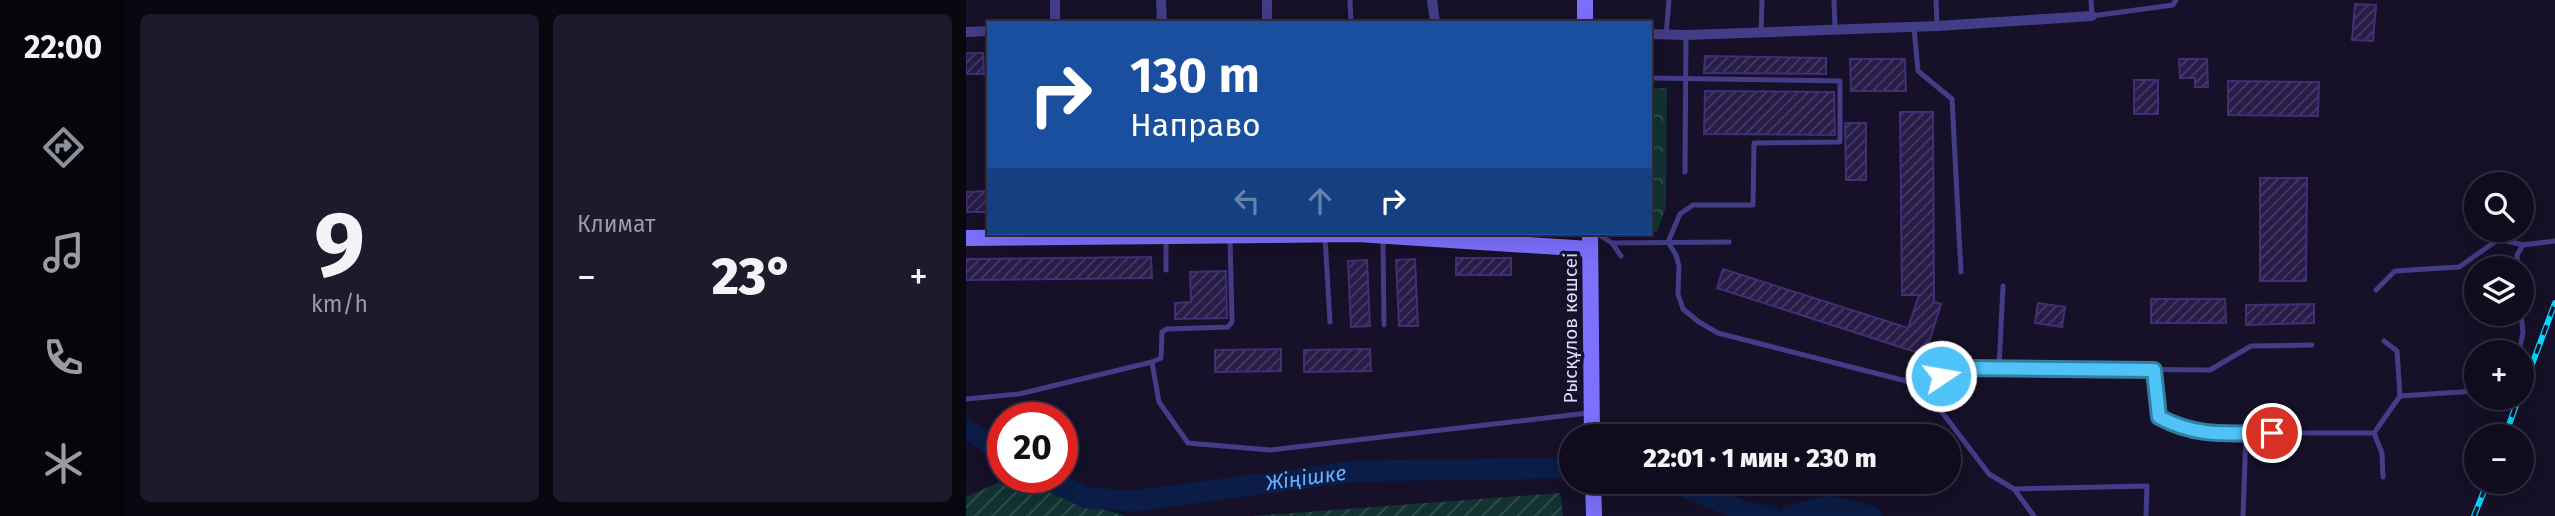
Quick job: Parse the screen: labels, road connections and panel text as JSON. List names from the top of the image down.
{
  "streets": {
    "street": ["Рысқұлов көшсеі"]
  },
  "water": ["Жіңішке"],
  "page": {
    "tabs": "22:00",
    "tile": [
      ["9", "km/h"],
      "Климат"
    ],
    "turn": ["130 m", "Направо"],
    "map_buttons": ["+", "−"],
    "heat": ["−", "23°", "+"],
    "limit": "20",
    "trip": "22:01 · 1 мин · 230 m"
  }
}
